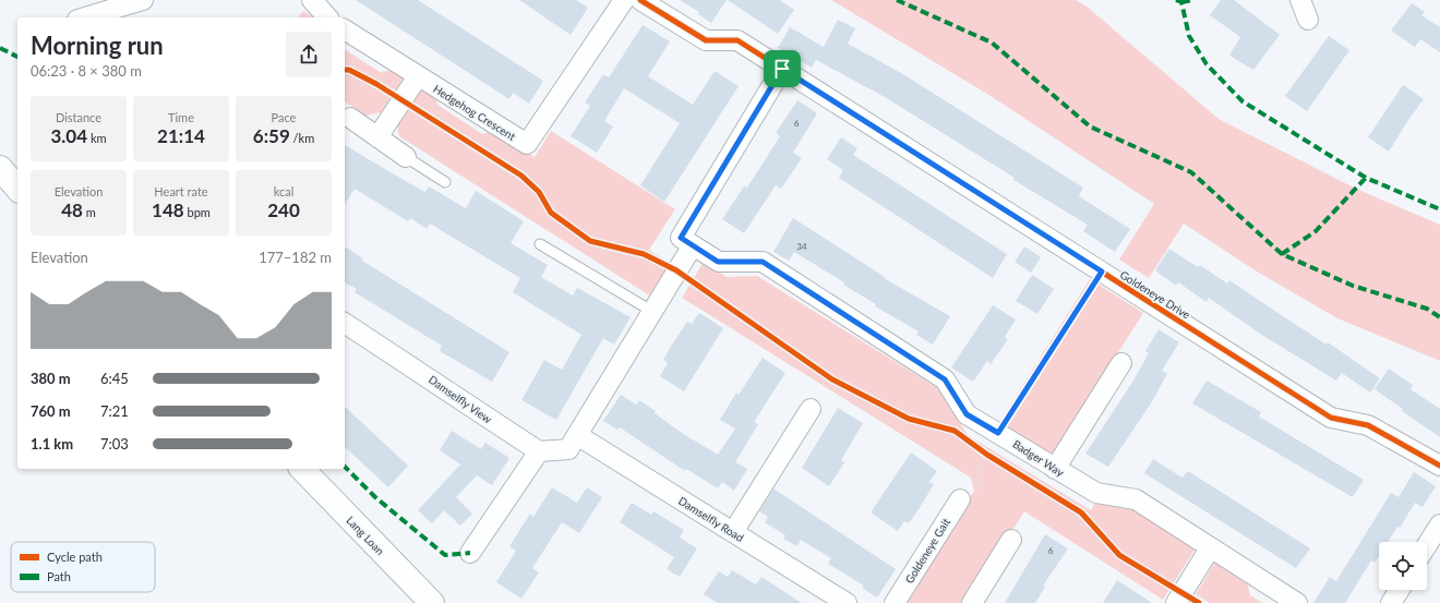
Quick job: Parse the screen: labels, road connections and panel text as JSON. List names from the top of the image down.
{
  "streets": {
    "street": [
      "Hedgehog Crescent",
      "Goldeneye Drive",
      "Damselfly View",
      "Badger Way",
      "Damselfly Road",
      "Lang Loan",
      "Goldeneye Gait"
    ]
  },
  "house_numbers": ["6", "34", "6"],
  "legend": ["Cycle path", "Path"],
  "page": {
    "heading": ["Morning run", "06:23 · 8 × 380 m"],
    "stats": [
      ["Distance", "3.04 km"],
      ["Time", "21:14"],
      ["Pace", "6:59 /km"],
      ["Elevation", "48 m"],
      ["Heart rate", "148 bpm"],
      ["kcal", "240"]
    ],
    "chart": ["Elevation", "177–182 m"],
    "list": [
      {
        "name": "380 m",
        "note": "6:45"
      },
      {
        "name": "760 m",
        "note": "7:21"
      },
      {
        "name": "1.1 km",
        "note": "7:03"
      }
    ]
  }
}
